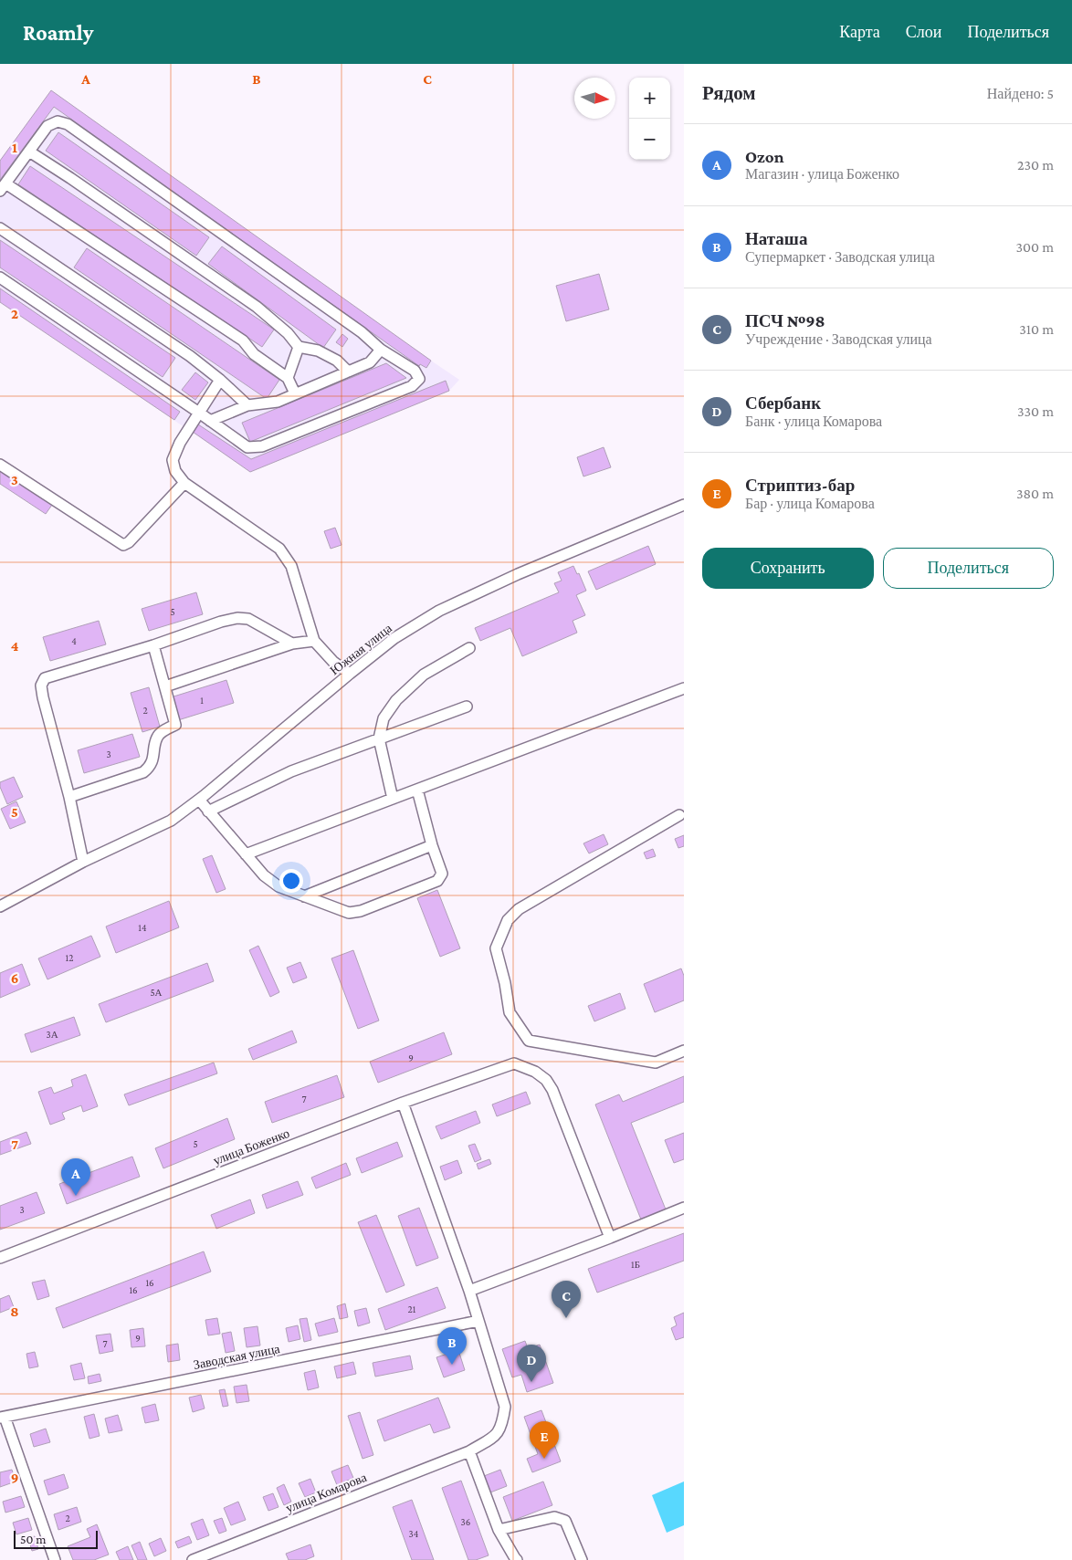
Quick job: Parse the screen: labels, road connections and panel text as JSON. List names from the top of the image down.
{
  "streets": {
    "street": [
      "Южная улица",
      "улица Боженко",
      "Заводская улица",
      "улица Комарова"
    ]
  },
  "crossings": [
    ["Заводская улица", "улица Комарова"]
  ],
  "house_numbers": [
    "5",
    "4",
    "1",
    "2",
    "3",
    "14",
    "12",
    "5А",
    "3А",
    "9",
    "7",
    "5",
    "3",
    "1Б",
    "16",
    "16",
    "21",
    "9",
    "7",
    "2",
    "36",
    "34"
  ],
  "scale_bar": "50 m",
  "north": "right",
  "page": {
    "header": "Roamly",
    "nav": ["Карта", "Слои", "Поделиться"],
    "heading": ["Рядом", "Найдено: 5"],
    "map_buttons": ["+", "−"],
    "list": [
      {
        "mark": "A",
        "name": "Ozon",
        "note": "Магазин · улица Боженко",
        "value": "230 m"
      },
      {
        "mark": "B",
        "name": "Наташа",
        "note": "Супермаркет · Заводская улица",
        "value": "300 m"
      },
      {
        "mark": "C",
        "name": "ПСЧ №98",
        "note": "Учреждение · Заводская улица",
        "value": "310 m"
      },
      {
        "mark": "D",
        "name": "Сбербанк",
        "note": "Банк · улица Комарова",
        "value": "330 m"
      },
      {
        "mark": "E",
        "name": "Стриптиз-бар",
        "note": "Бар · улица Комарова",
        "value": "380 m"
      }
    ],
    "buttons": ["Сохранить", "Поделиться"],
    "pins": [
      "A",
      "C",
      "B",
      "D",
      "E"
    ],
    "scale": "50 m"
  },
  "grid": {
    "columns": ["A", "B", "C"],
    "rows": [
      "1",
      "2",
      "3",
      "4",
      "5",
      "6",
      "7",
      "8",
      "9"
    ]
  }
}
